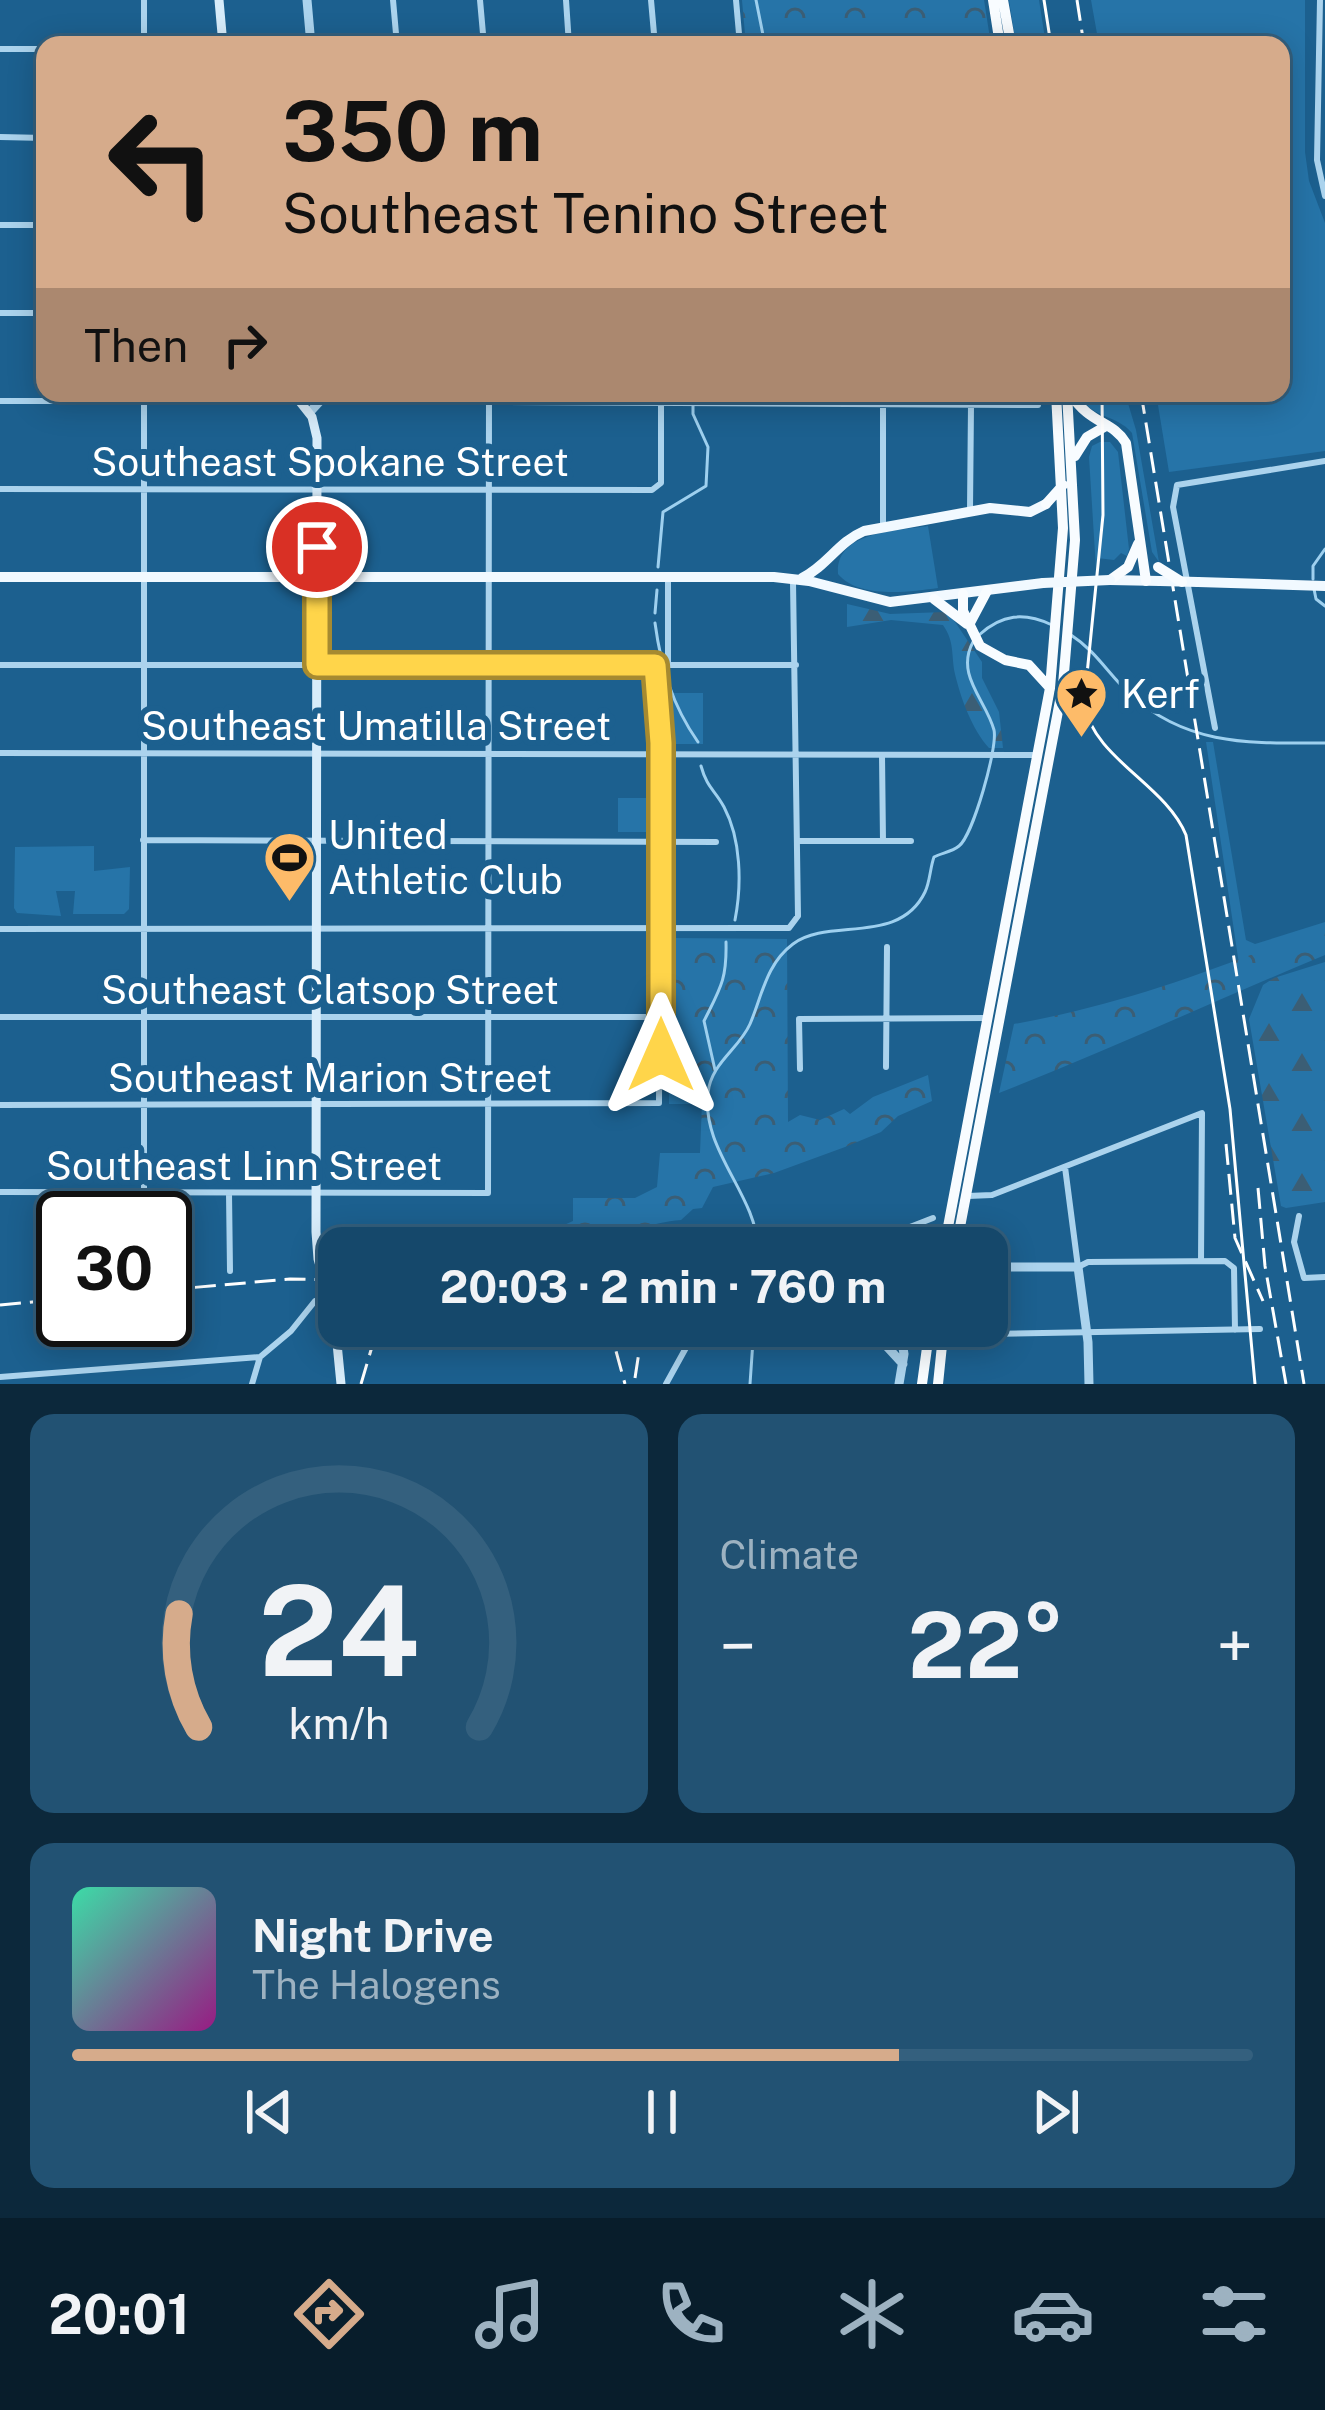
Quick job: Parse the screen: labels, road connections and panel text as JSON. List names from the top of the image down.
{
  "streets": {
    "street": [
      "Southeast Spokane Street",
      "Southeast Umatilla Street",
      "Southeast Clatsop Street",
      "Southeast Marion Street",
      "Southeast Linn Street"
    ]
  },
  "crossings": [
    ["Southeast Clatsop Street", "Southeast Marion Street"],
    ["Southeast Marion Street", "Southeast Linn Street"]
  ],
  "places": {
    "place": ["Kerf"],
    "sports": ["United Athletic Club"]
  },
  "page": {
    "turn": ["350 m", "Southeast Tenino Street"],
    "then": "Then",
    "limit": "30",
    "trip": "20:03 · 2 min · 760 m",
    "tile": "Climate",
    "heat": ["−", "22°", "+"],
    "song": ["Night Drive", "The Halogens"],
    "tabs": "20:01",
    "gauge": ["24", "km/h"]
  }
}
